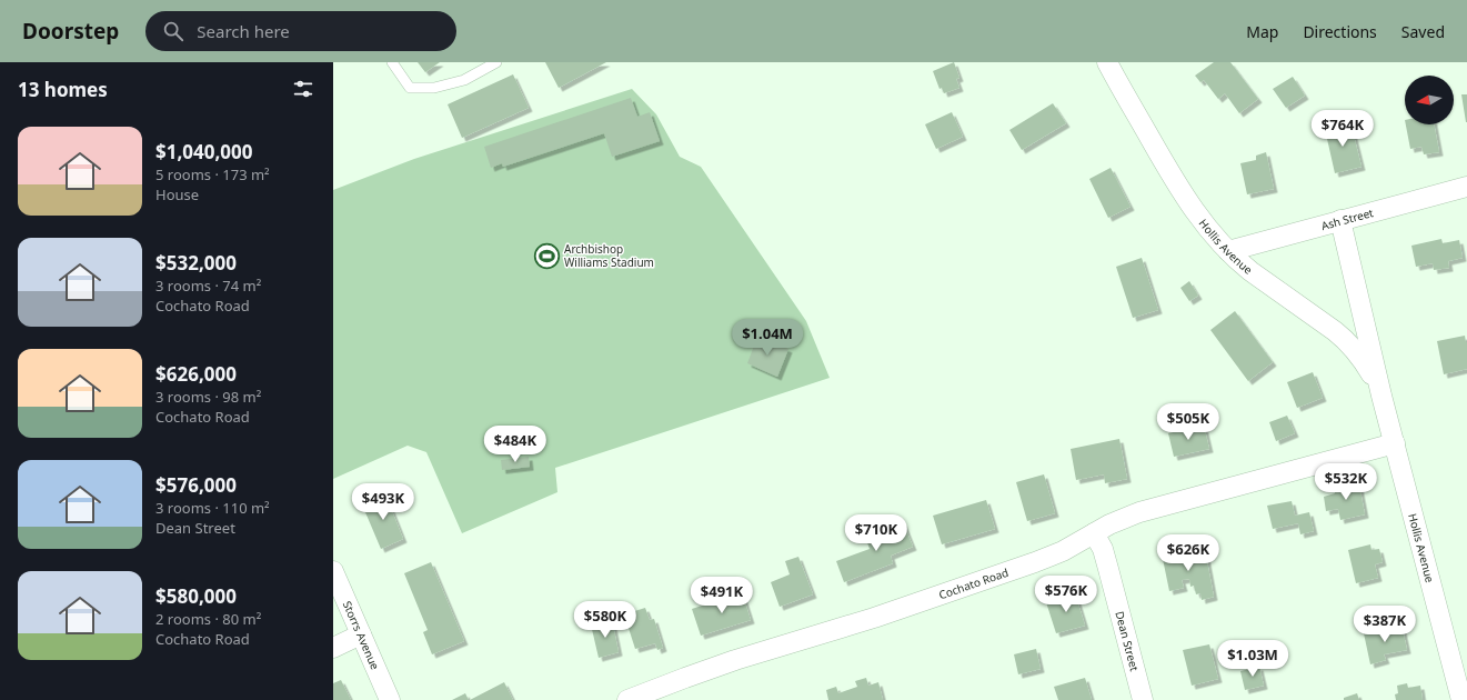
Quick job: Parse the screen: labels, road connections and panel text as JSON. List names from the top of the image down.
{
  "streets": {
    "street": [
      "Ash Street",
      "Hollis Avenue",
      "Cochato Road",
      "Storrs Avenue",
      "Dean Street"
    ]
  },
  "crossings": [
    ["Ash Street", "Hollis Avenue"],
    ["Hollis Avenue", "Cochato Road"],
    ["Cochato Road", "Dean Street"]
  ],
  "places": {
    "sports": ["Archbishop Williams Stadium"]
  },
  "north": "left",
  "page": {
    "header": "Doorstep",
    "search": "Search here",
    "nav": ["Map", "Directions", "Saved"],
    "heading": "13 homes",
    "price": [
      "$764K",
      "$1.04M",
      "$505K",
      "$484K",
      "$532K",
      "$493K",
      "$710K",
      "$626K",
      "$576K",
      "$491K",
      "$580K",
      "$387K",
      "$1.03M"
    ],
    "list": [
      {
        "name": "$1,040,000",
        "note": "5 rooms · 173 m² · House"
      },
      {
        "name": "$532,000",
        "note": "3 rooms · 74 m² · Cochato Road"
      },
      {
        "name": "$626,000",
        "note": "3 rooms · 98 m² · Cochato Road"
      },
      {
        "name": "$576,000",
        "note": "3 rooms · 110 m² · Dean Street"
      },
      {
        "name": "$580,000",
        "note": "2 rooms · 80 m² · Cochato Road"
      }
    ]
  }
}
